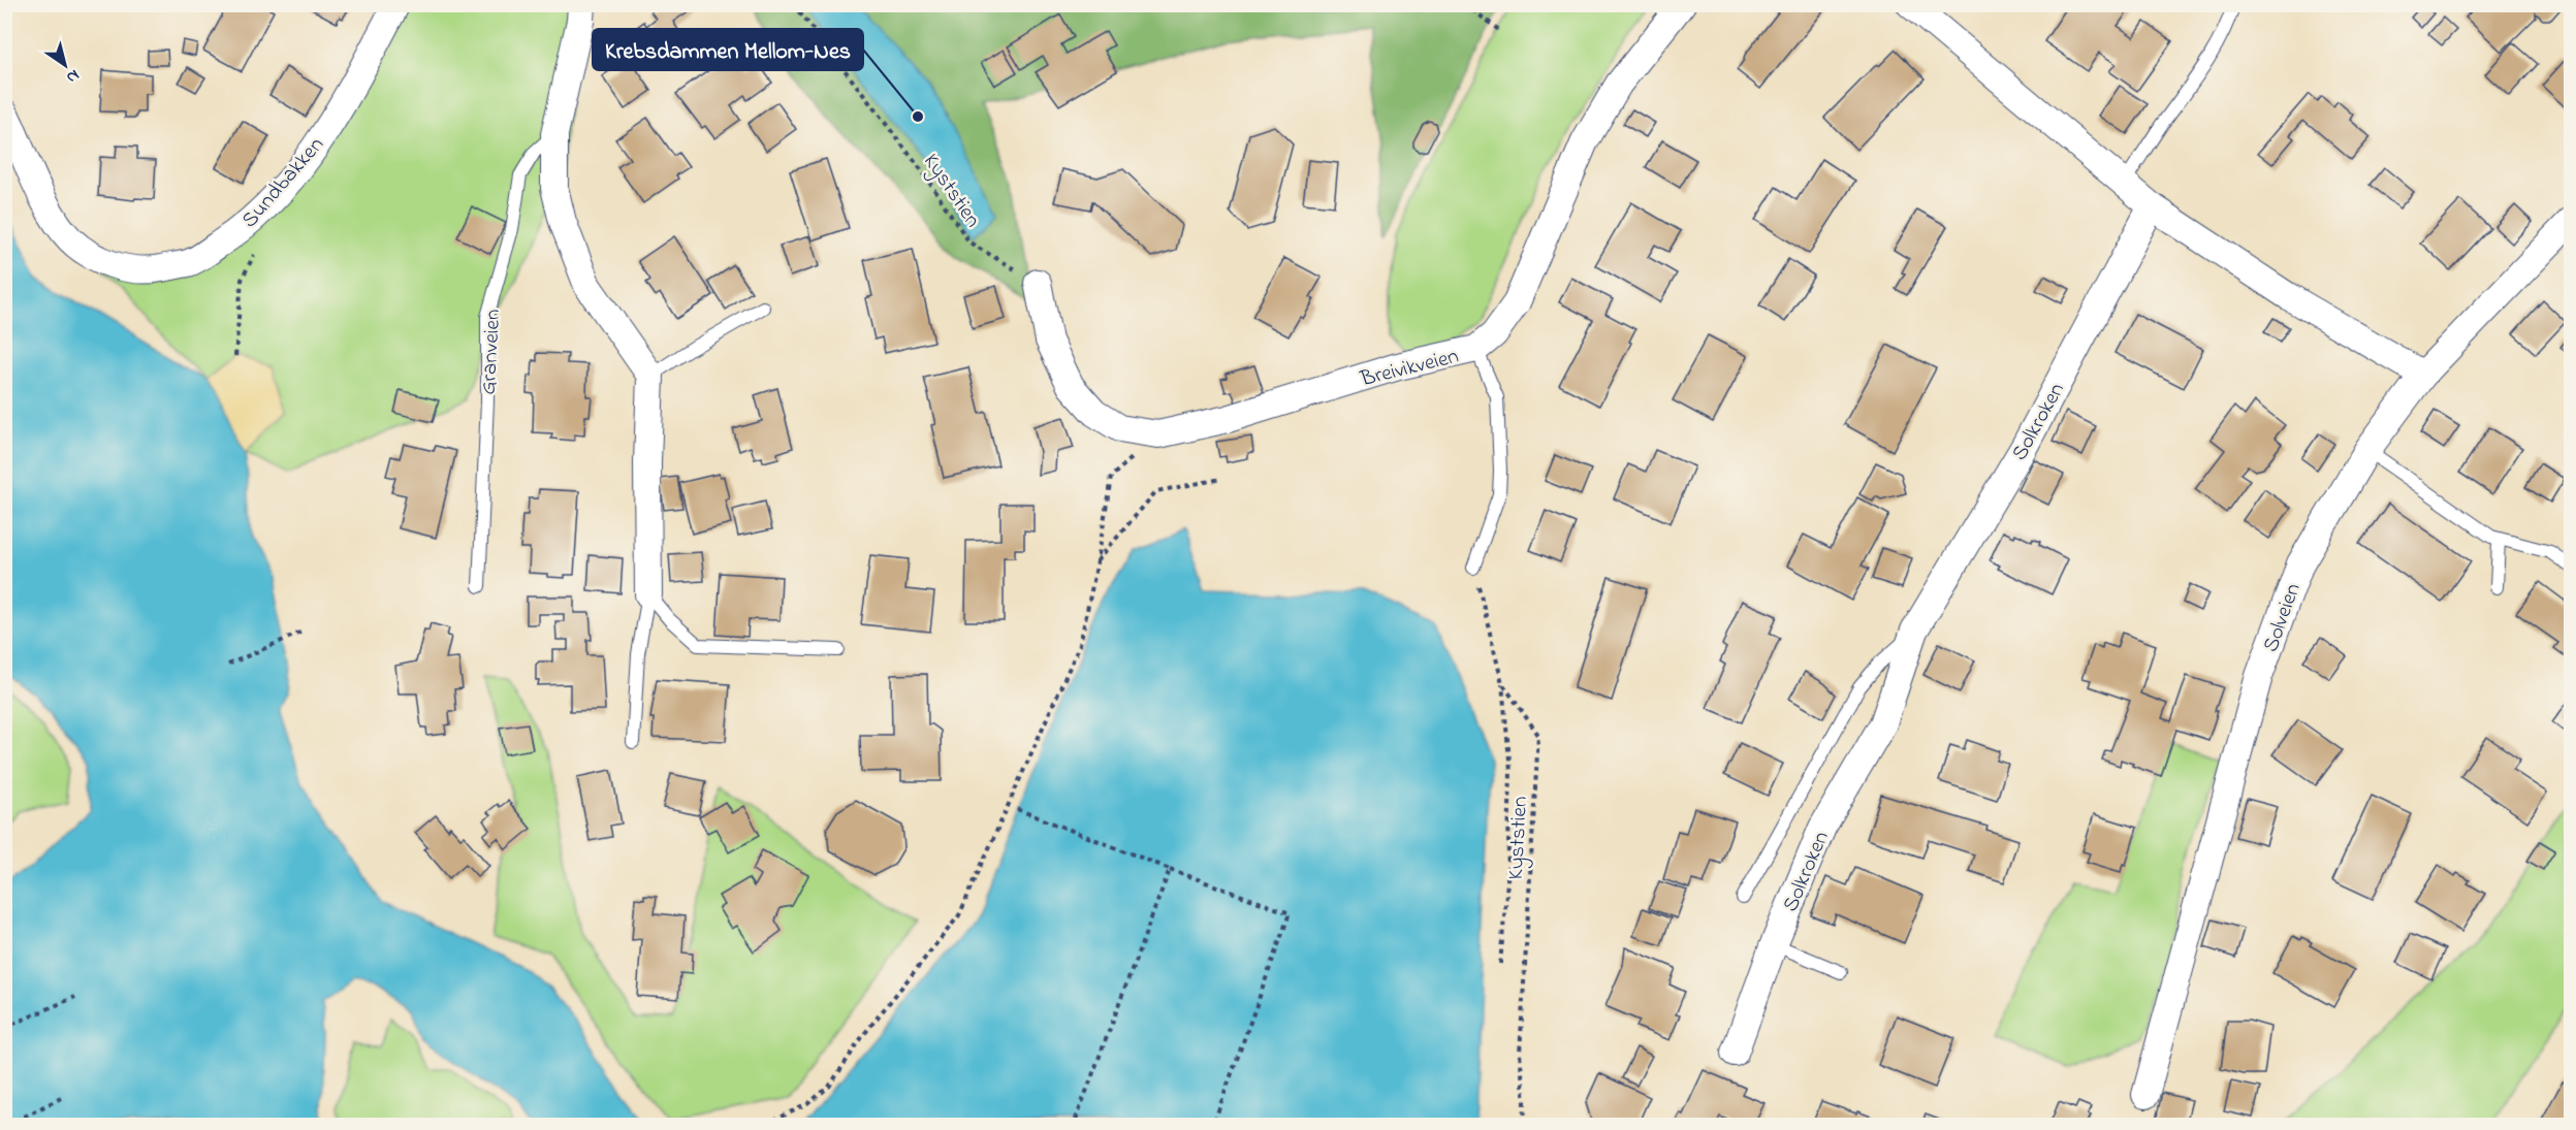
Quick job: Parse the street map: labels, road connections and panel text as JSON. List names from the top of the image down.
{
  "streets": {
    "street": [
      "Sundbakken",
      "Breivikveien",
      "Solkroken",
      "Solveien"
    ],
    "lane": ["Granveien"],
    "path": ["Kyststien"]
  },
  "crossings": [
    ["Kyststien", "Breivikveien"]
  ],
  "places": ["Krebsdammen Mellom-Nes"],
  "north": "bottom right"
}
